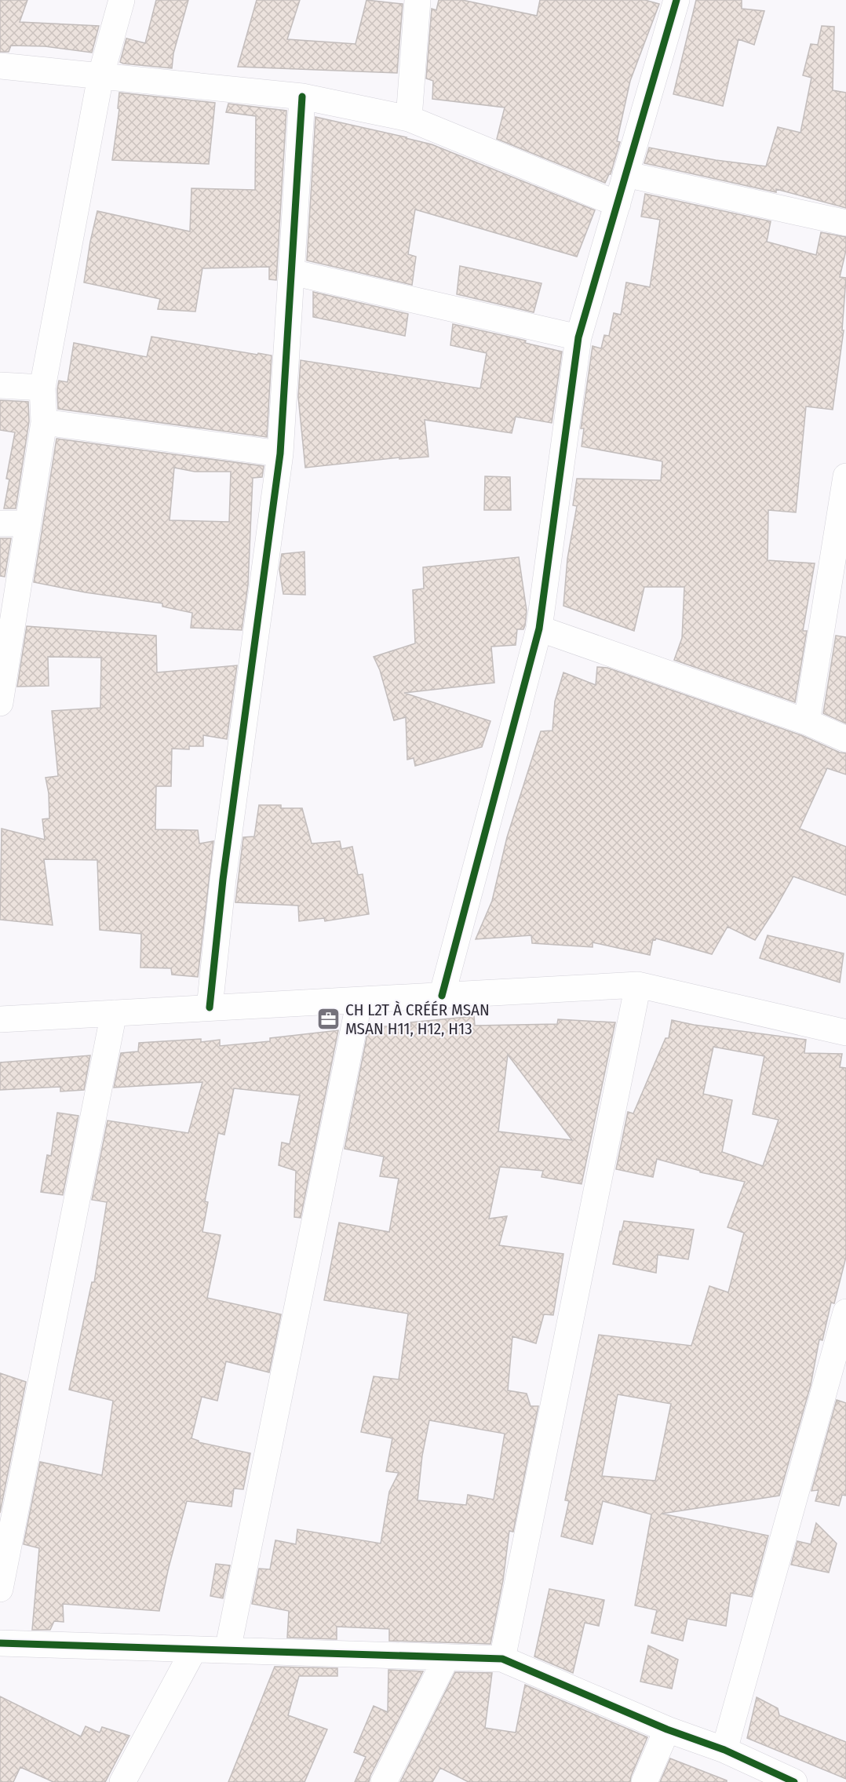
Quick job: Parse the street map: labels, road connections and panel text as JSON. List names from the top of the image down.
{
  "places": {
    "office": ["CH L2T À CRÉÉR MSAN MSAN H11, H12, H13"]
  }
}
